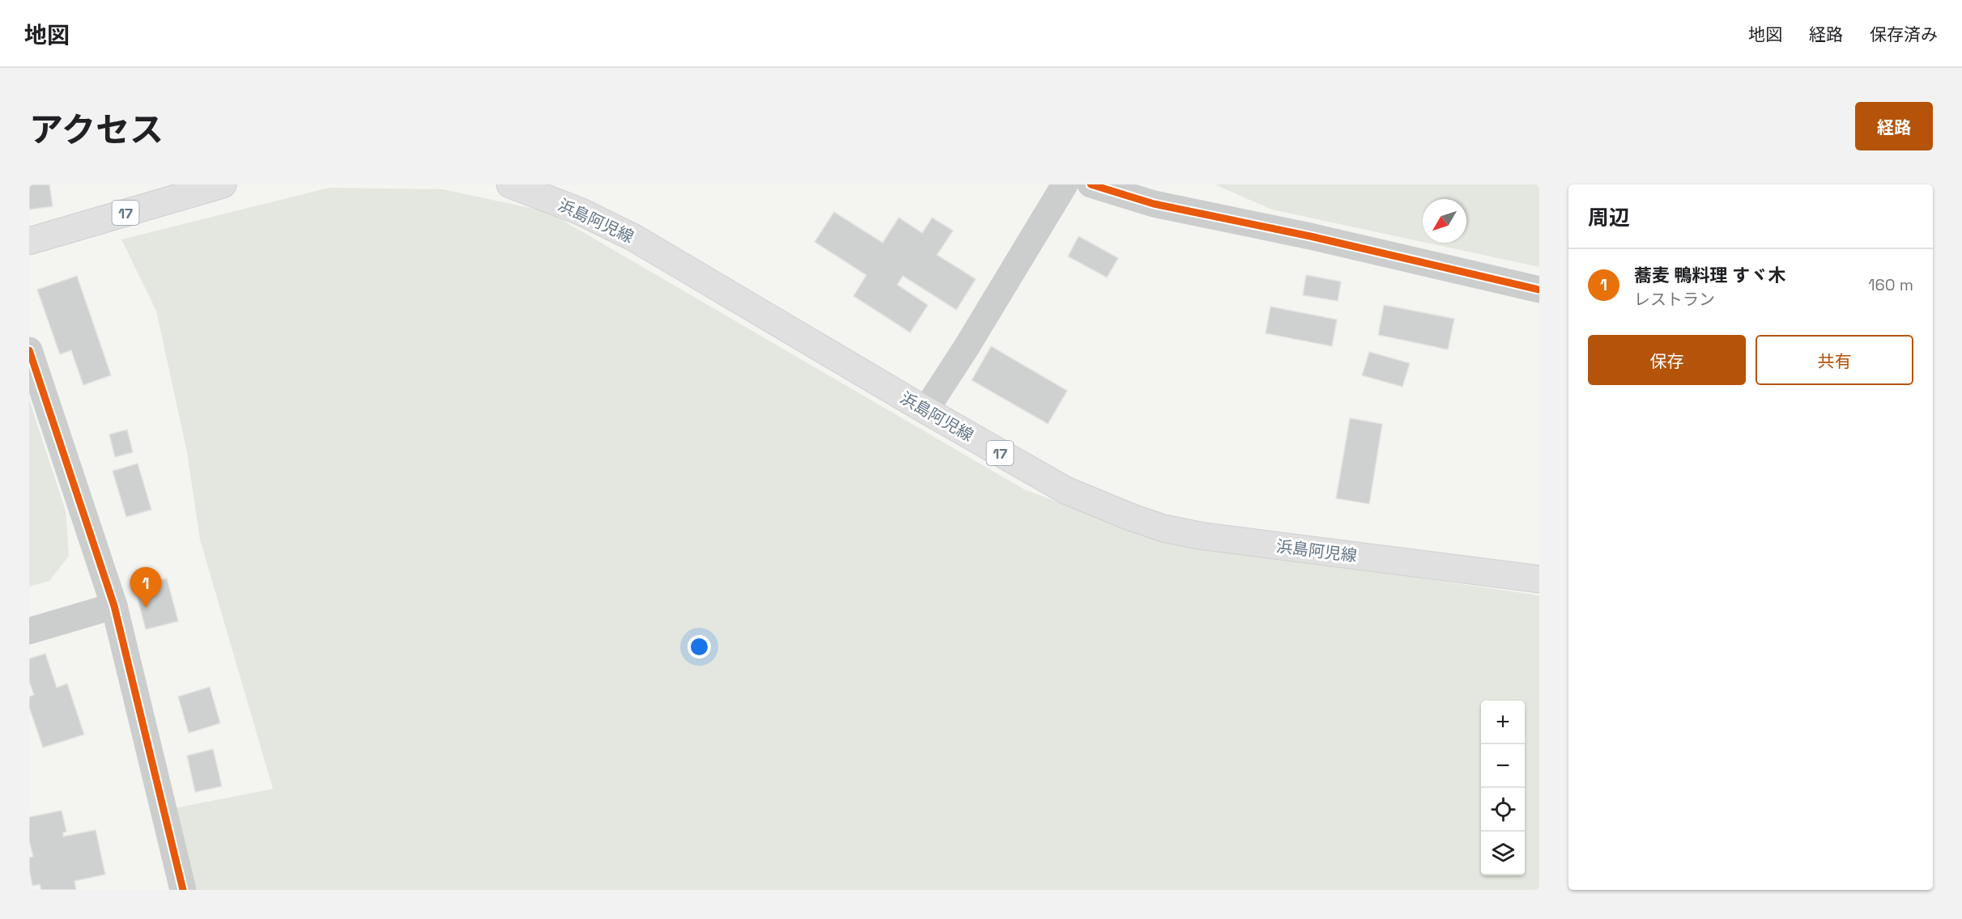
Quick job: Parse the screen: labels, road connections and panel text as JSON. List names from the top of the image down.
{
  "streets": {
    "main road": ["17", "浜島阿児線"]
  },
  "north": "bottom left",
  "page": {
    "header": "地図",
    "nav": ["地図", "経路", "保存済み"],
    "title": "アクセス",
    "buttons": [
      "経路",
      ["保存", "共有"]
    ],
    "heading": "周辺",
    "list": [
      {
        "mark": "1",
        "name": "蕎麦 鴨料理 すヾ木",
        "note": "レストラン",
        "value": "160 m"
      }
    ],
    "pins": "1",
    "map_buttons": ["+", "−"]
  }
}
